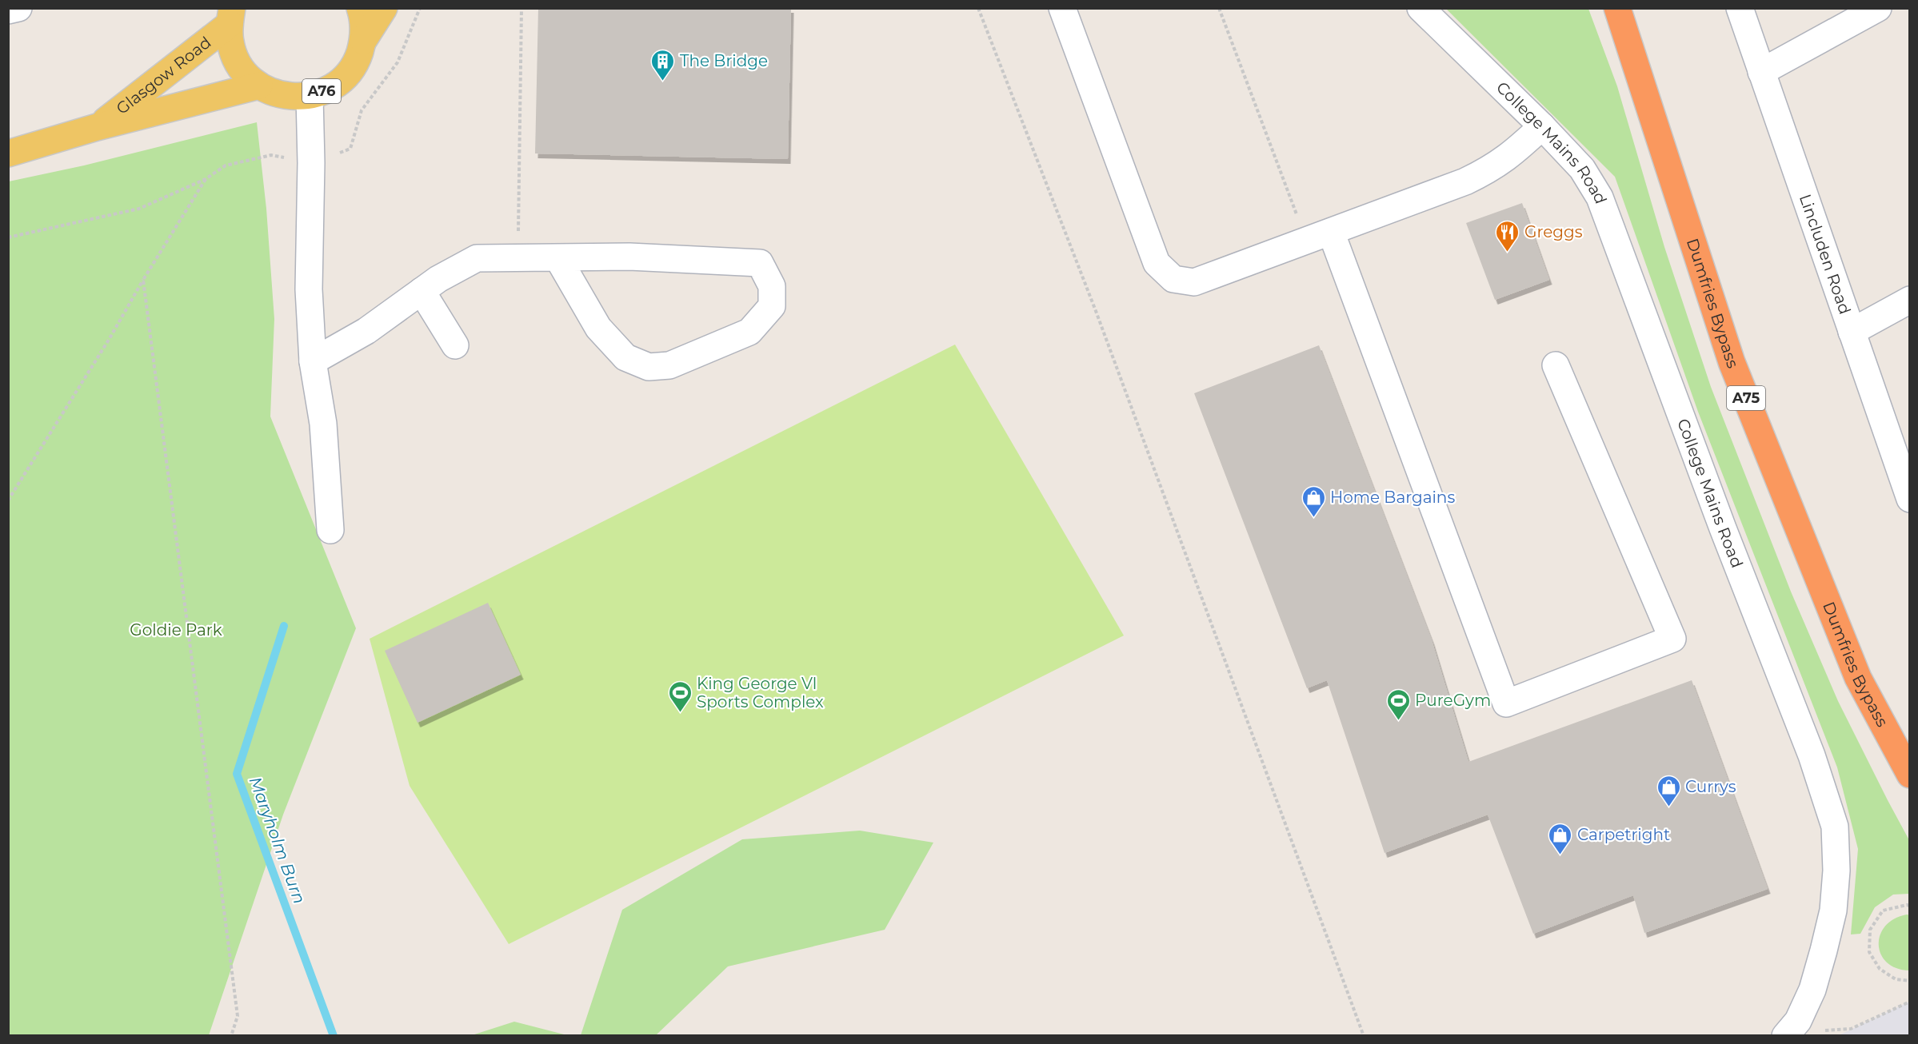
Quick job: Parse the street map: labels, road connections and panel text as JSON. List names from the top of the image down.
{
  "streets": {
    "highway": ["Dumfries Bypass", "A75"],
    "main road": ["Glasgow Road", "A76"],
    "street": ["College Mains Road", "Lincluden Road"]
  },
  "crossings": [
    ["Glasgow Road", "A76"]
  ],
  "water": ["Maryholm Burn"],
  "parks": ["Goldie Park"],
  "places": {
    "building": ["The Bridge"],
    "restaurant": ["Greggs"],
    "shop": ["Home Bargains", "Currys", "Carpetright"],
    "sports": ["King George VI Sports Complex", "PureGym"]
  }
}
